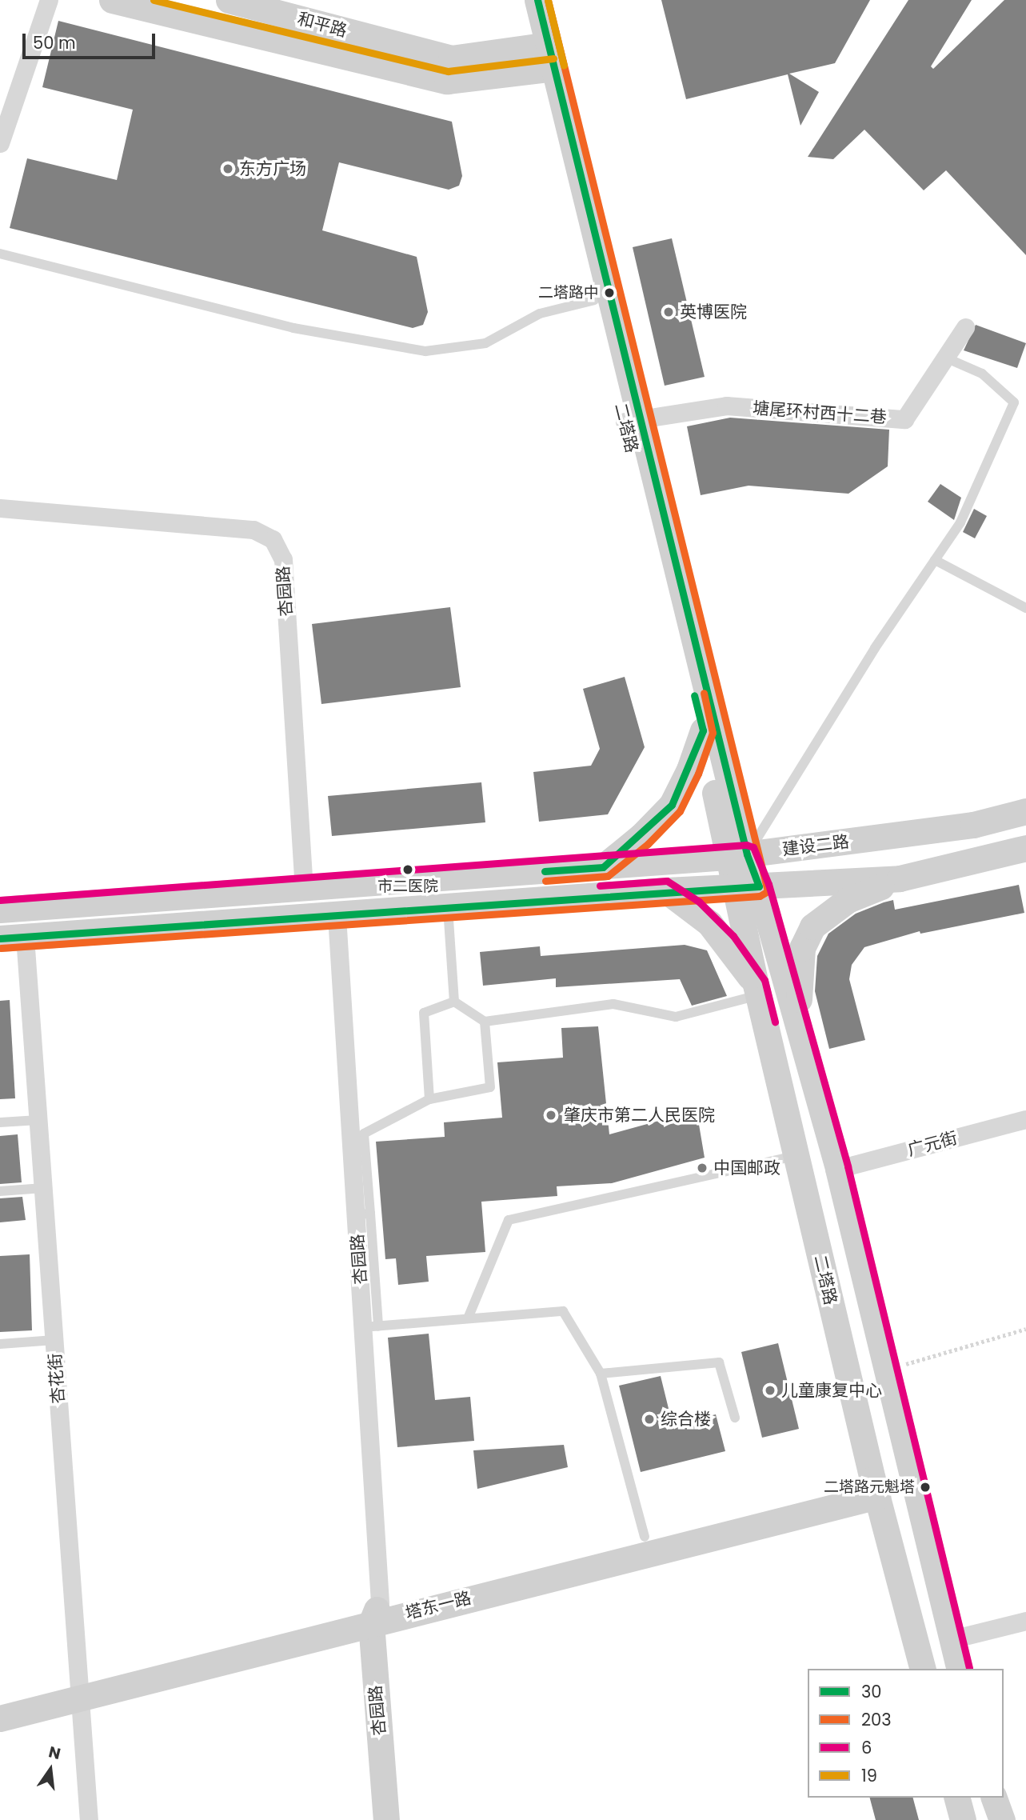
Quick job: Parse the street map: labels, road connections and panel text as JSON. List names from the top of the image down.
{
  "streets": {
    "main road": [
      "和平路",
      "二塔路",
      "杏园路",
      "建设二路",
      "塔东一路"
    ],
    "street": ["塘尾环村西十二巷", "广元街", "杏花街"]
  },
  "crossings": [
    ["和平路", "二塔路"],
    ["塘尾环村西十二巷", "二塔路"],
    ["二塔路", "建设二路"],
    ["二塔路", "塔东一路"],
    ["杏园路", "建设二路"],
    ["杏园路", "塔东一路"],
    ["建设二路", "杏花街"],
    ["杏花街", "塔东一路"]
  ],
  "places": [
    "东方广场",
    "二塔路中",
    "英博医院",
    "市二医院",
    "肇庆市第二人民医院",
    "中国邮政",
    "儿童康复中心",
    "综合楼",
    "二塔路元魁塔"
  ],
  "lines": [
    "transit line 30",
    "transit line 203",
    "transit line 19",
    "transit line 6"
  ],
  "legend": [
    "30",
    "203",
    "6",
    "19"
  ],
  "scale_bar": "50 m",
  "north": "top"
}
